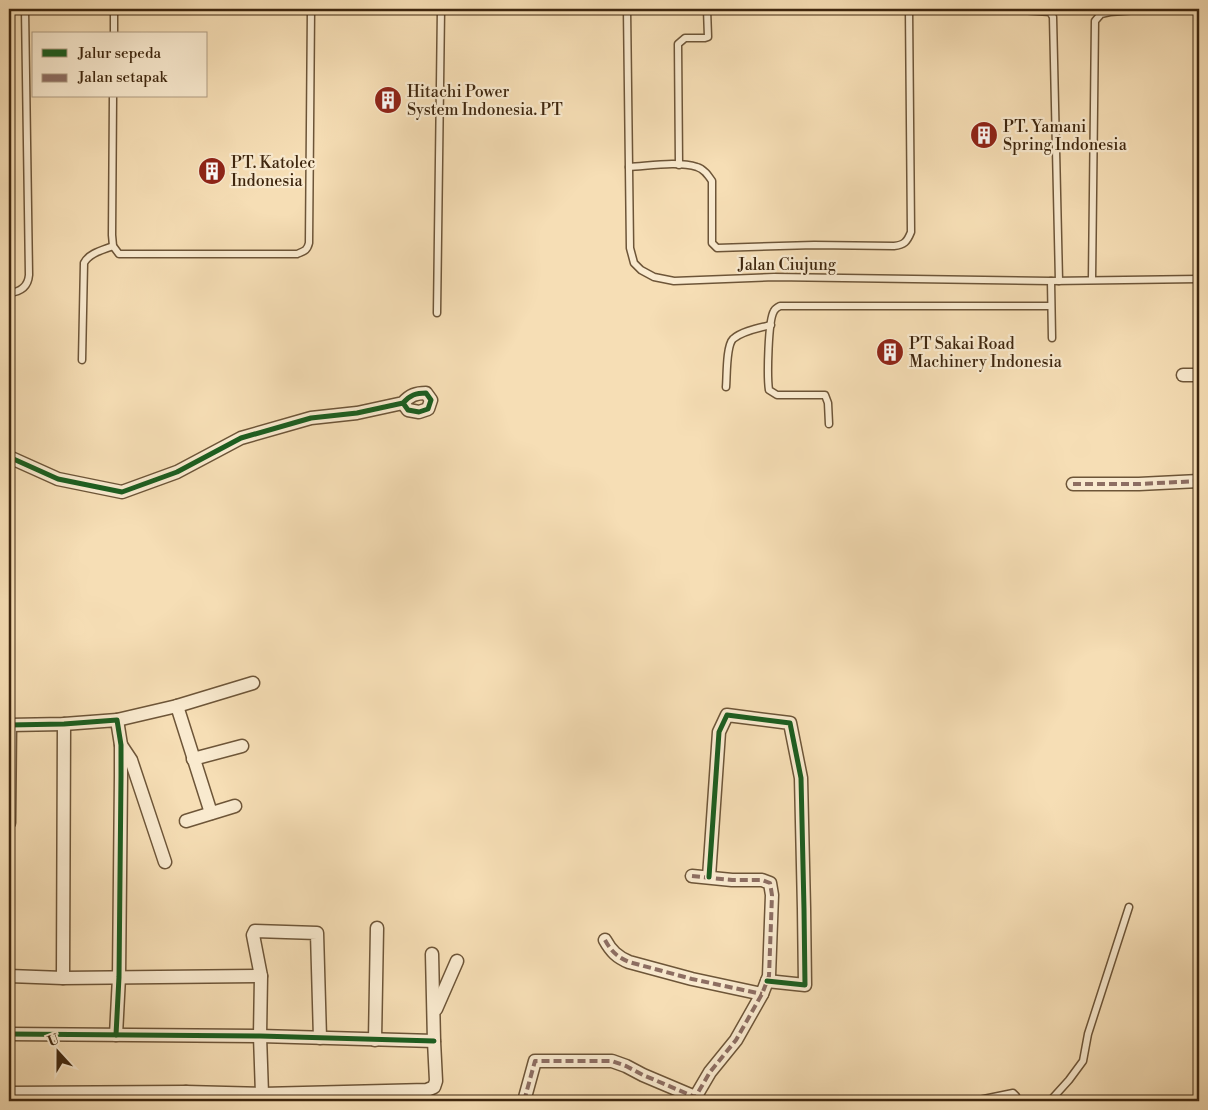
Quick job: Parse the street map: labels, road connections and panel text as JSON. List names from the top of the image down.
{
  "streets": {
    "lane": ["Jalan Ciujung"]
  },
  "places": {
    "building": [
      "Hitachi Power System Indonesia. PT",
      "PT. Yamani Spring Indonesia",
      "PT. Katolec Indonesia",
      "PT Sakai Road Machinery Indonesia"
    ]
  },
  "legend": ["Jalur sepeda", "Jalan setapak"],
  "north": "top"
}
